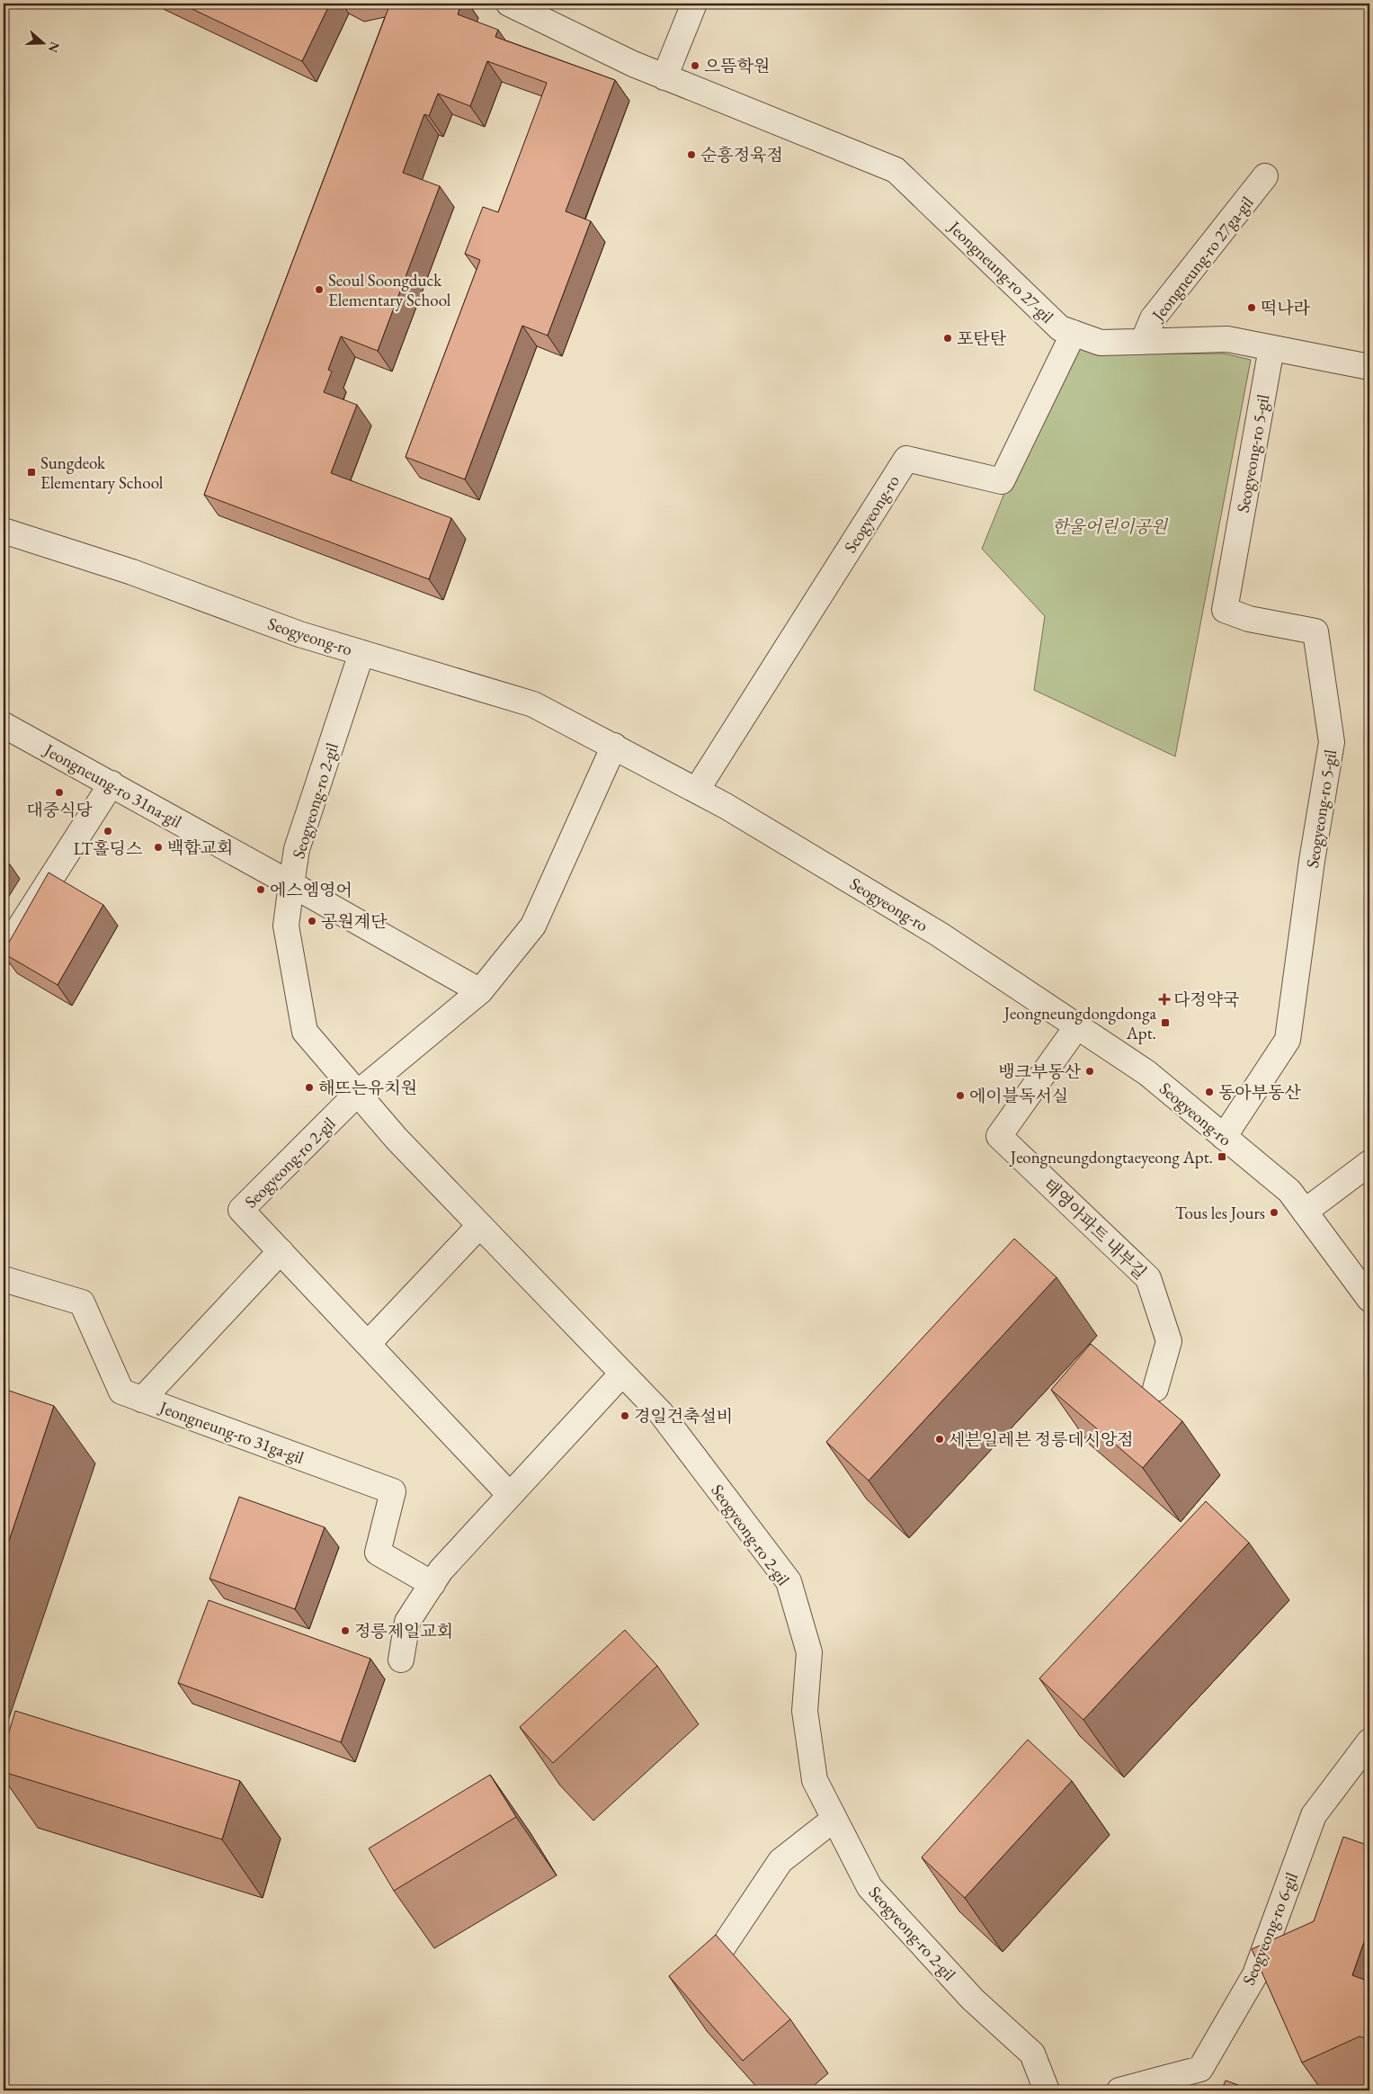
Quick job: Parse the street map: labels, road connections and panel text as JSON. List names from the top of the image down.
{
  "streets": {
    "street": [
      "Jeongneung-ro 27ga-gil",
      "Jeongneung-ro 27-gil",
      "Seogyeong-ro 5-gil",
      "Seogyeong-ro",
      "Jeongneung-ro 31na-gil",
      "Seogyeong-ro 2-gil",
      "태영아파트 내부길",
      "Jeongneung-ro 31ga-gil",
      "Seogyeong-ro 6-gil"
    ]
  },
  "crossings": [
    ["Jeongneung-ro 27ga-gil", "Jeongneung-ro 27-gil"],
    ["Jeongneung-ro 27-gil", "Seogyeong-ro 5-gil"],
    ["Jeongneung-ro 27-gil", "Seogyeong-ro"],
    ["Seogyeong-ro 5-gil", "Seogyeong-ro"],
    ["Seogyeong-ro", "Seogyeong-ro 2-gil"],
    ["Seogyeong-ro", "태영아파트 내부길"],
    ["Jeongneung-ro 31na-gil", "Seogyeong-ro 2-gil"]
  ],
  "parks": ["한울어린이공원"],
  "places": {
    "other": [
      "으뜸학원",
      "순흥정육점",
      "Seoul Soongduck Elementary School",
      "떡나라",
      "포탄탄",
      "대중식당",
      "LT홀딩스",
      "백합교회",
      "에스엠영어",
      "공원계단",
      "뱅크부동산",
      "해뜨는유치원",
      "동아부동산",
      "에이블독서실",
      "Tous les Jours",
      "경일건축설비",
      "세븐일레븐 정릉데시앙점",
      "정릉제일교회"
    ],
    "transit": ["Sungdeok Elementary School", "Jeongneungdongdonga Apt.", "Jeongneungdongtaeyeong Apt."],
    "health": ["다정약국"]
  },
  "north": "right"
}
